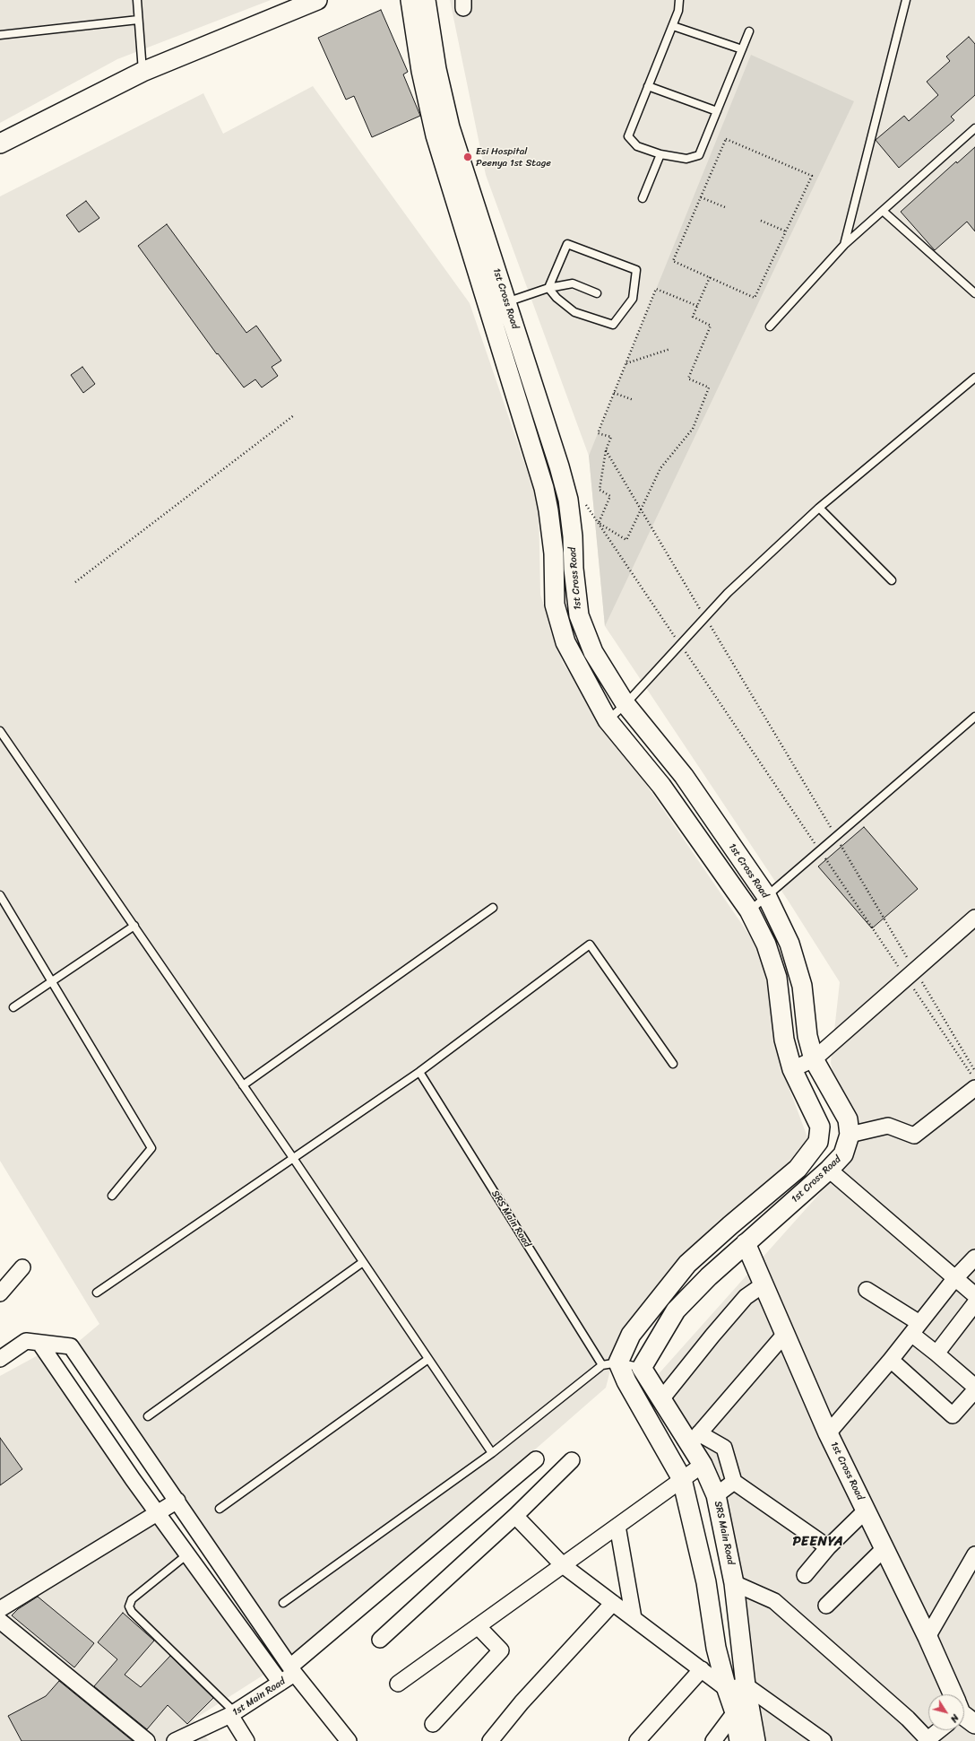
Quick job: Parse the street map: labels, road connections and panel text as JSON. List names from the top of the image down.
{
  "streets": {
    "street": ["1st Cross Road", "SRS Main Road", "1st Main Road"]
  },
  "districts": ["PEENYA"],
  "places": ["Esi Hospital Peenya 1st Stage"],
  "north": "bottom right"
}
